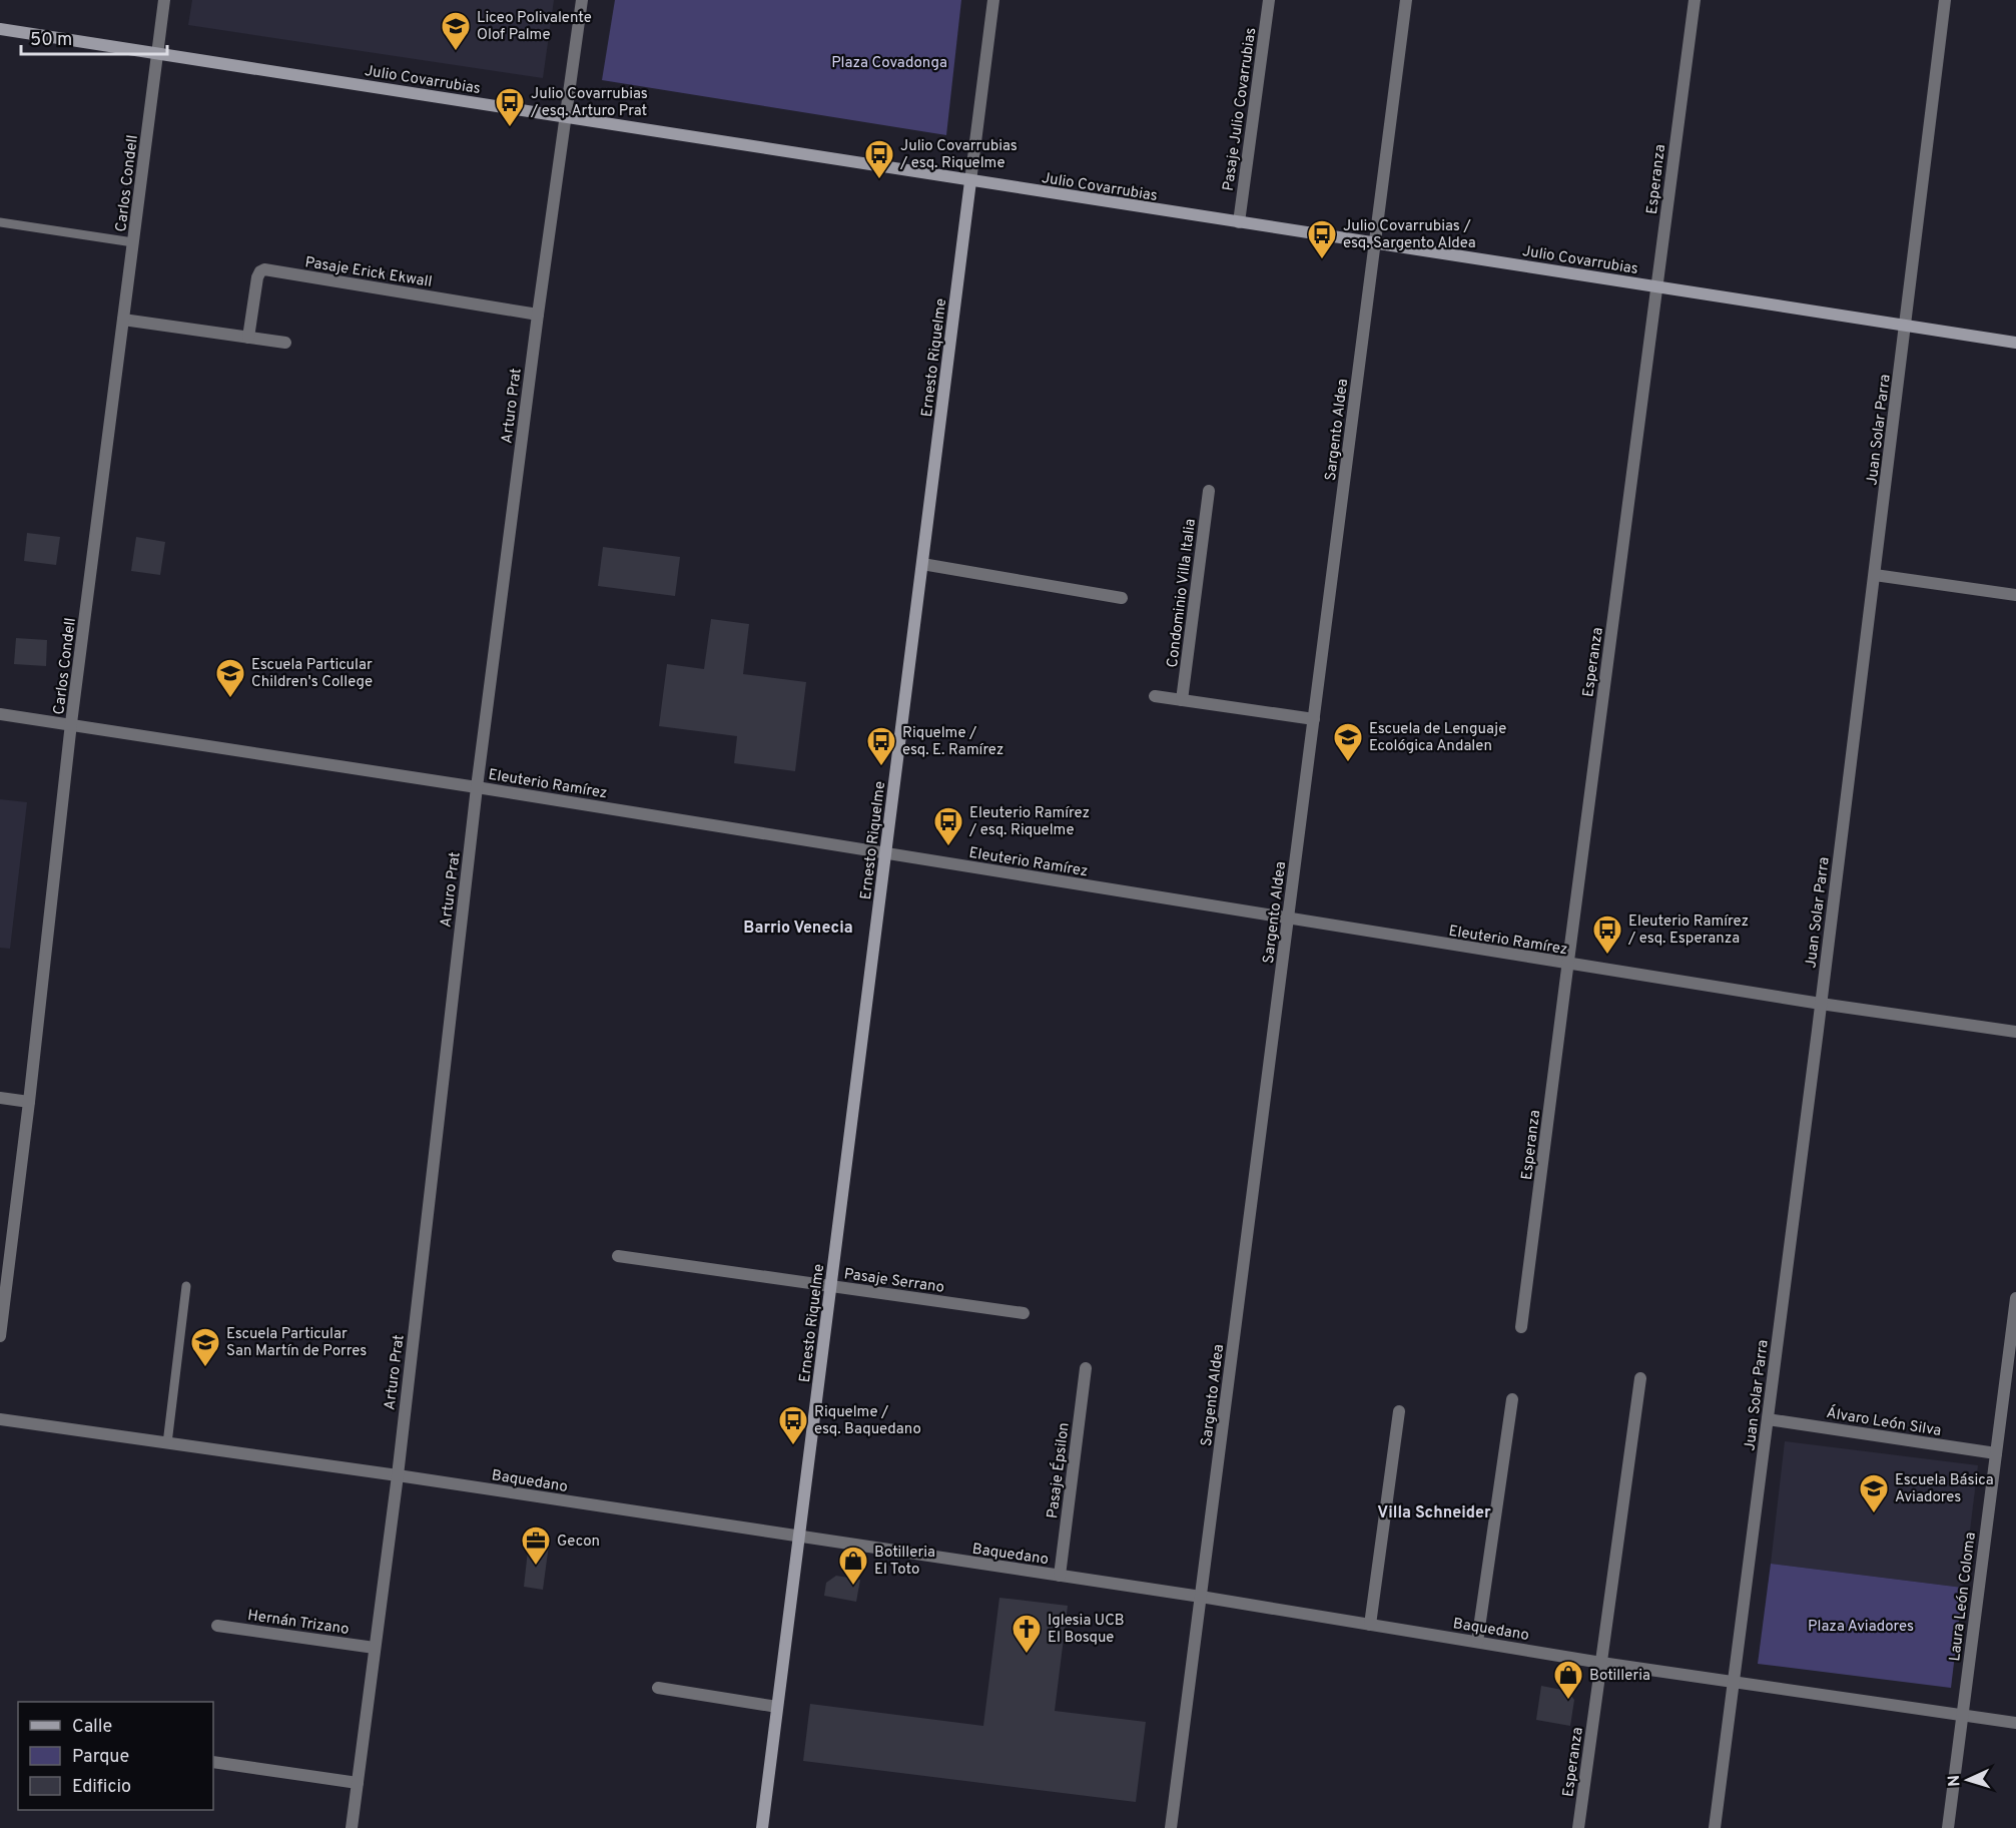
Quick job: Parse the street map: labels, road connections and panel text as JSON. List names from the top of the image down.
{
  "streets": {
    "street": [
      "Julio Covarrubias",
      "Pasaje Julio Covarrubias",
      "Esperanza",
      "Carlos Condell",
      "Pasaje Erick Ekwall",
      "Ernesto Riquelme",
      "Arturo Prat",
      "Sargento Aldea",
      "Juan Solar Parra",
      "Condominio Villa Italia",
      "Eleuterio Ramírez",
      "Pasaje Serrano",
      "Álvaro León Silva",
      "Pasaje Épsilon",
      "Baquedano",
      "Laura León Coloma",
      "Hernán Trizano"
    ]
  },
  "crossings": [
    ["Julio Covarrubias", "Pasaje Julio Covarrubias"],
    ["Julio Covarrubias", "Esperanza"],
    ["Julio Covarrubias", "Carlos Condell"],
    ["Julio Covarrubias", "Ernesto Riquelme"],
    ["Julio Covarrubias", "Arturo Prat"],
    ["Julio Covarrubias", "Sargento Aldea"],
    ["Julio Covarrubias", "Juan Solar Parra"],
    ["Esperanza", "Eleuterio Ramírez"],
    ["Esperanza", "Baquedano"],
    ["Carlos Condell", "Eleuterio Ramírez"],
    ["Pasaje Erick Ekwall", "Arturo Prat"],
    ["Ernesto Riquelme", "Eleuterio Ramírez"],
    ["Ernesto Riquelme", "Pasaje Serrano"],
    ["Ernesto Riquelme", "Baquedano"],
    ["Arturo Prat", "Eleuterio Ramírez"],
    ["Arturo Prat", "Baquedano"],
    ["Arturo Prat", "Hernán Trizano"],
    ["Sargento Aldea", "Eleuterio Ramírez"],
    ["Sargento Aldea", "Baquedano"],
    ["Juan Solar Parra", "Eleuterio Ramírez"],
    ["Juan Solar Parra", "Álvaro León Silva"],
    ["Juan Solar Parra", "Baquedano"],
    ["Álvaro León Silva", "Laura León Coloma"],
    ["Pasaje Épsilon", "Baquedano"],
    ["Baquedano", "Laura León Coloma"]
  ],
  "districts": ["Barrio Venecia", "Villa Schneider"],
  "parks": ["Plaza Covadonga", "Plaza Aviadores"],
  "places": {
    "school or university": [
      "Liceo Polivalente Olof Palme",
      "Escuela Particular Children's College",
      "Escuela de Lenguaje Ecológica Andalen",
      "Escuela Particular San Martín de Porres",
      "Escuela Básica Aviadores"
    ],
    "bus stop": [
      "Julio Covarrubias / esq. Arturo Prat",
      "Julio Covarrubias / esq. Riquelme",
      "Julio Covarrubias / esq. Sargento Aldea",
      "Riquelme / esq. E. Ramírez",
      "Eleuterio Ramírez / esq. Riquelme",
      "Eleuterio Ramírez / esq. Esperanza",
      "Riquelme / esq. Baquedano"
    ],
    "office": ["Gecon"],
    "shop": ["Botilleria El Toto", "Botilleria"],
    "church": ["Iglesia UCB El Bosque"]
  },
  "legend": ["Calle", "Parque", "Edificio"],
  "scale_bar": "50 m",
  "north": "left"
}
